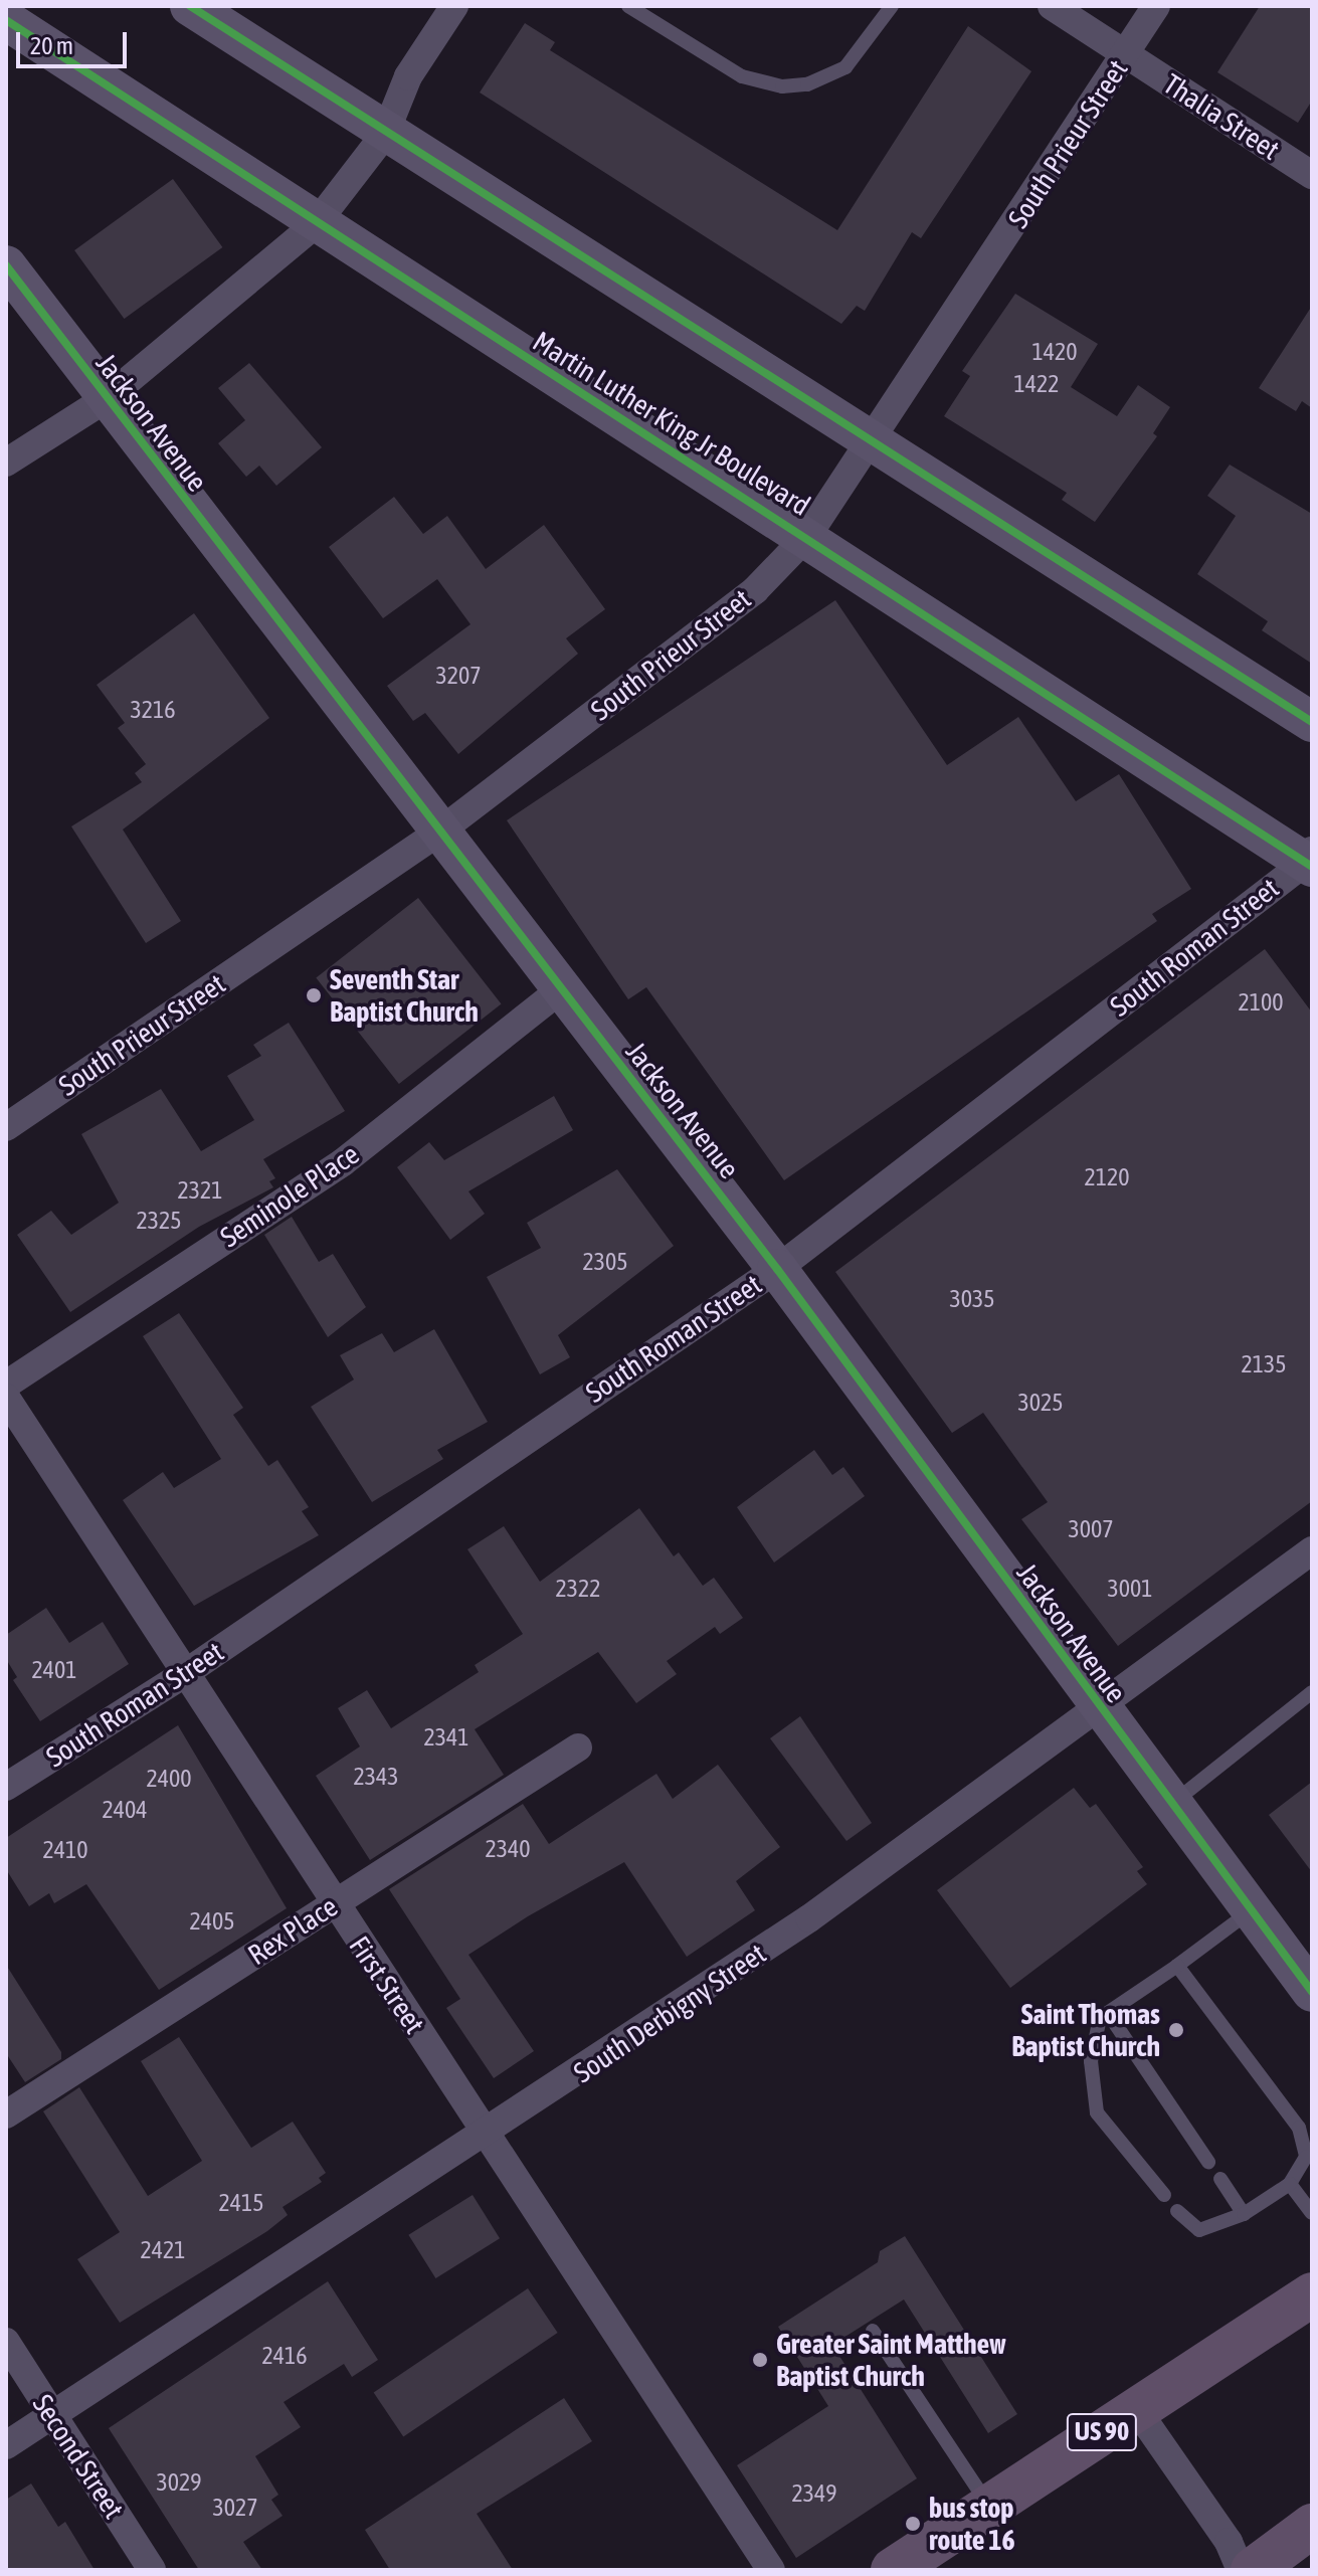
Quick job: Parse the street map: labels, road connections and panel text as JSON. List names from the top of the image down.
{
  "streets": {
    "main road": ["US 90"],
    "street": [
      "Thalia Street",
      "South Prieur Street",
      "Jackson Avenue",
      "Martin Luther King Jr Boulevard",
      "South Roman Street",
      "Seminole Place",
      "Rex Place",
      "First Street",
      "South Derbigny Street",
      "Second Street"
    ]
  },
  "crossings": [
    ["Thalia Street", "South Prieur Street"],
    ["South Prieur Street", "Jackson Avenue"],
    ["South Prieur Street", "Martin Luther King Jr Boulevard"],
    ["Jackson Avenue", "South Roman Street"],
    ["Jackson Avenue", "Seminole Place"],
    ["Jackson Avenue", "South Derbigny Street"],
    ["Martin Luther King Jr Boulevard", "South Roman Street"],
    ["South Roman Street", "First Street"],
    ["Rex Place", "First Street"],
    ["First Street", "South Derbigny Street"],
    ["South Derbigny Street", "Second Street"]
  ],
  "places": [
    "Seventh Star Baptist Church",
    "Saint Thomas Baptist Church",
    "Greater Saint Matthew Baptist Church",
    "bus stop route 16"
  ],
  "house_numbers": [
    "1420",
    "1422",
    "3207",
    "3216",
    "2100",
    "2120",
    "2321",
    "2325",
    "2305",
    "3035",
    "2135",
    "3025",
    "3007",
    "2322",
    "3001",
    "2401",
    "2341",
    "2343",
    "2400",
    "2404",
    "2340",
    "2410",
    "2405",
    "2415",
    "2421",
    "2416",
    "3029",
    "2349",
    "3027"
  ],
  "scale_bar": "20 m"
}
